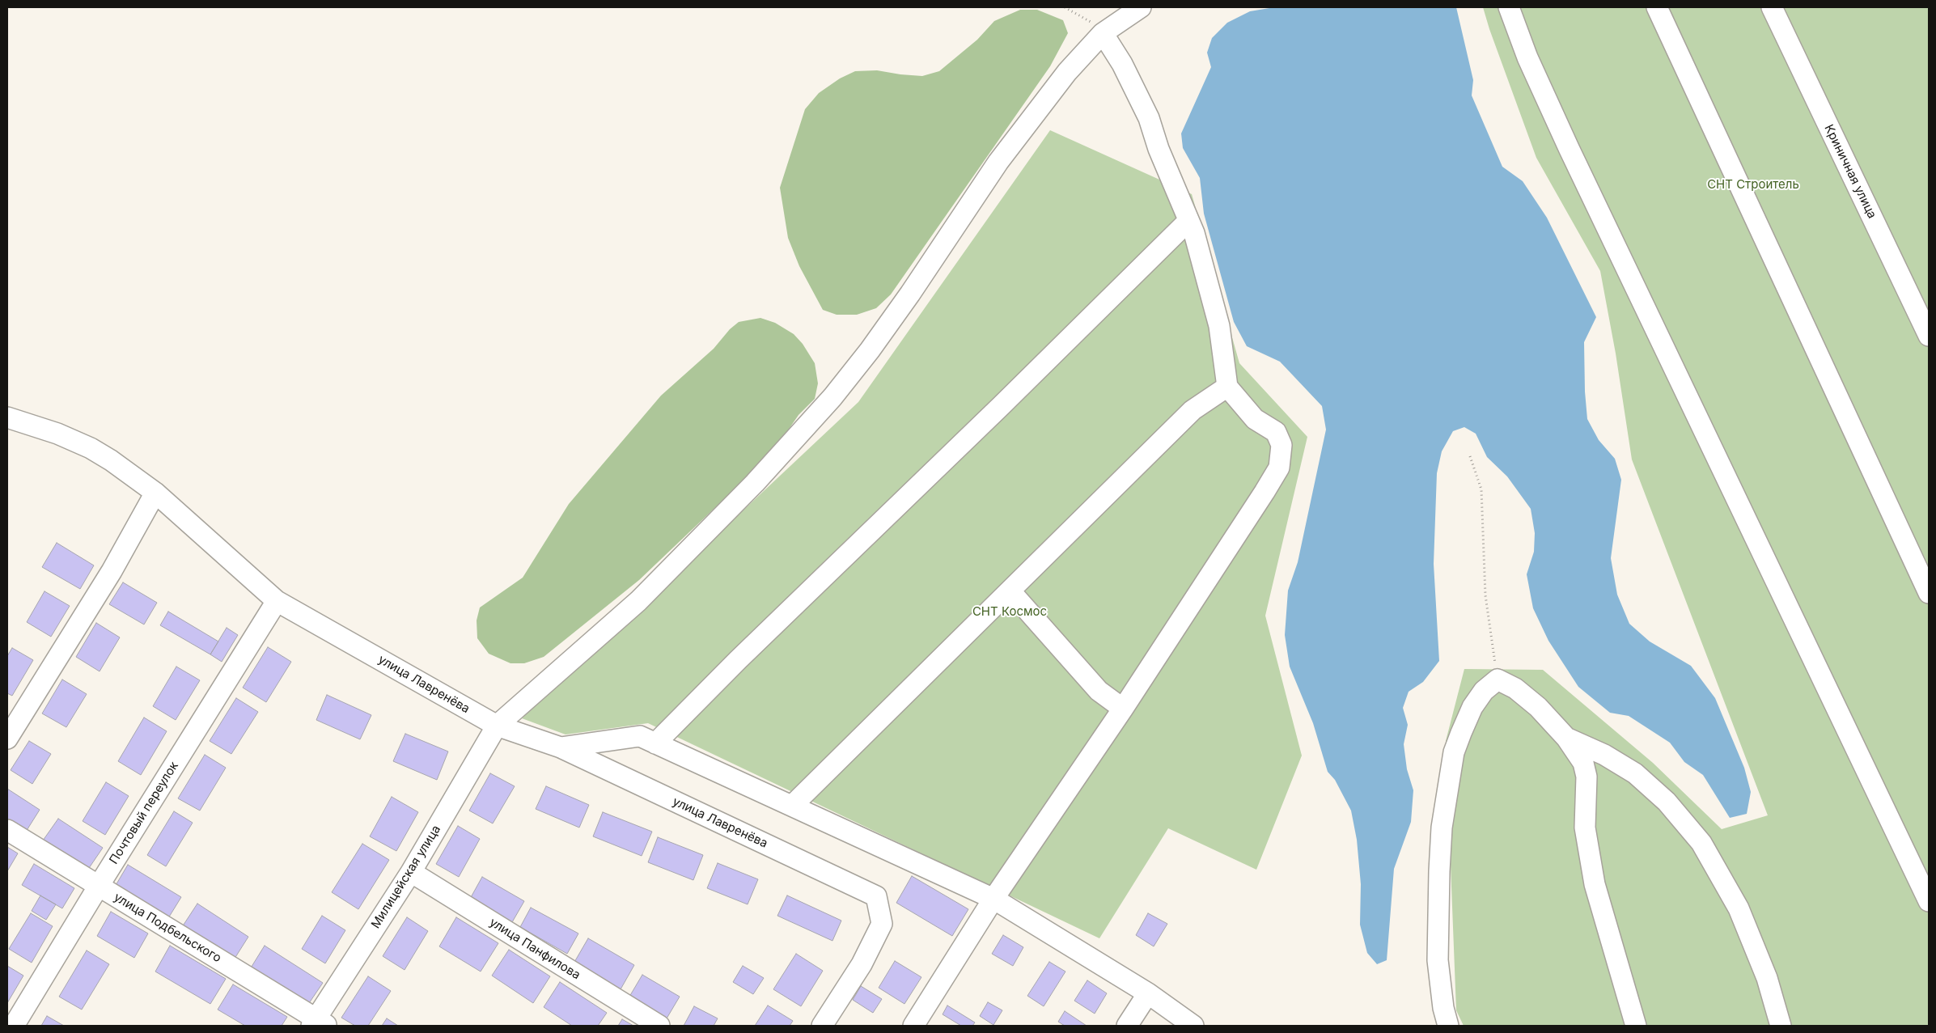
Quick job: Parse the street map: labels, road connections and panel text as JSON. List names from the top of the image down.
{
  "streets": {
    "street": [
      "Криничная улица",
      "улица Лавренёва",
      "Почтовый переулок",
      "Милицейская улица",
      "улица Подбельского",
      "улица Панфилова"
    ]
  },
  "crossings": [
    ["улица Лавренёва", "Почтовый переулок"],
    ["улица Лавренёва", "Милицейская улица"],
    ["Почтовый переулок", "улица Подбельского"],
    ["Милицейская улица", "улица Подбельского"],
    ["Милицейская улица", "улица Панфилова"]
  ],
  "parks": ["СНТ Строитель", "СНТ Космос"]
}
